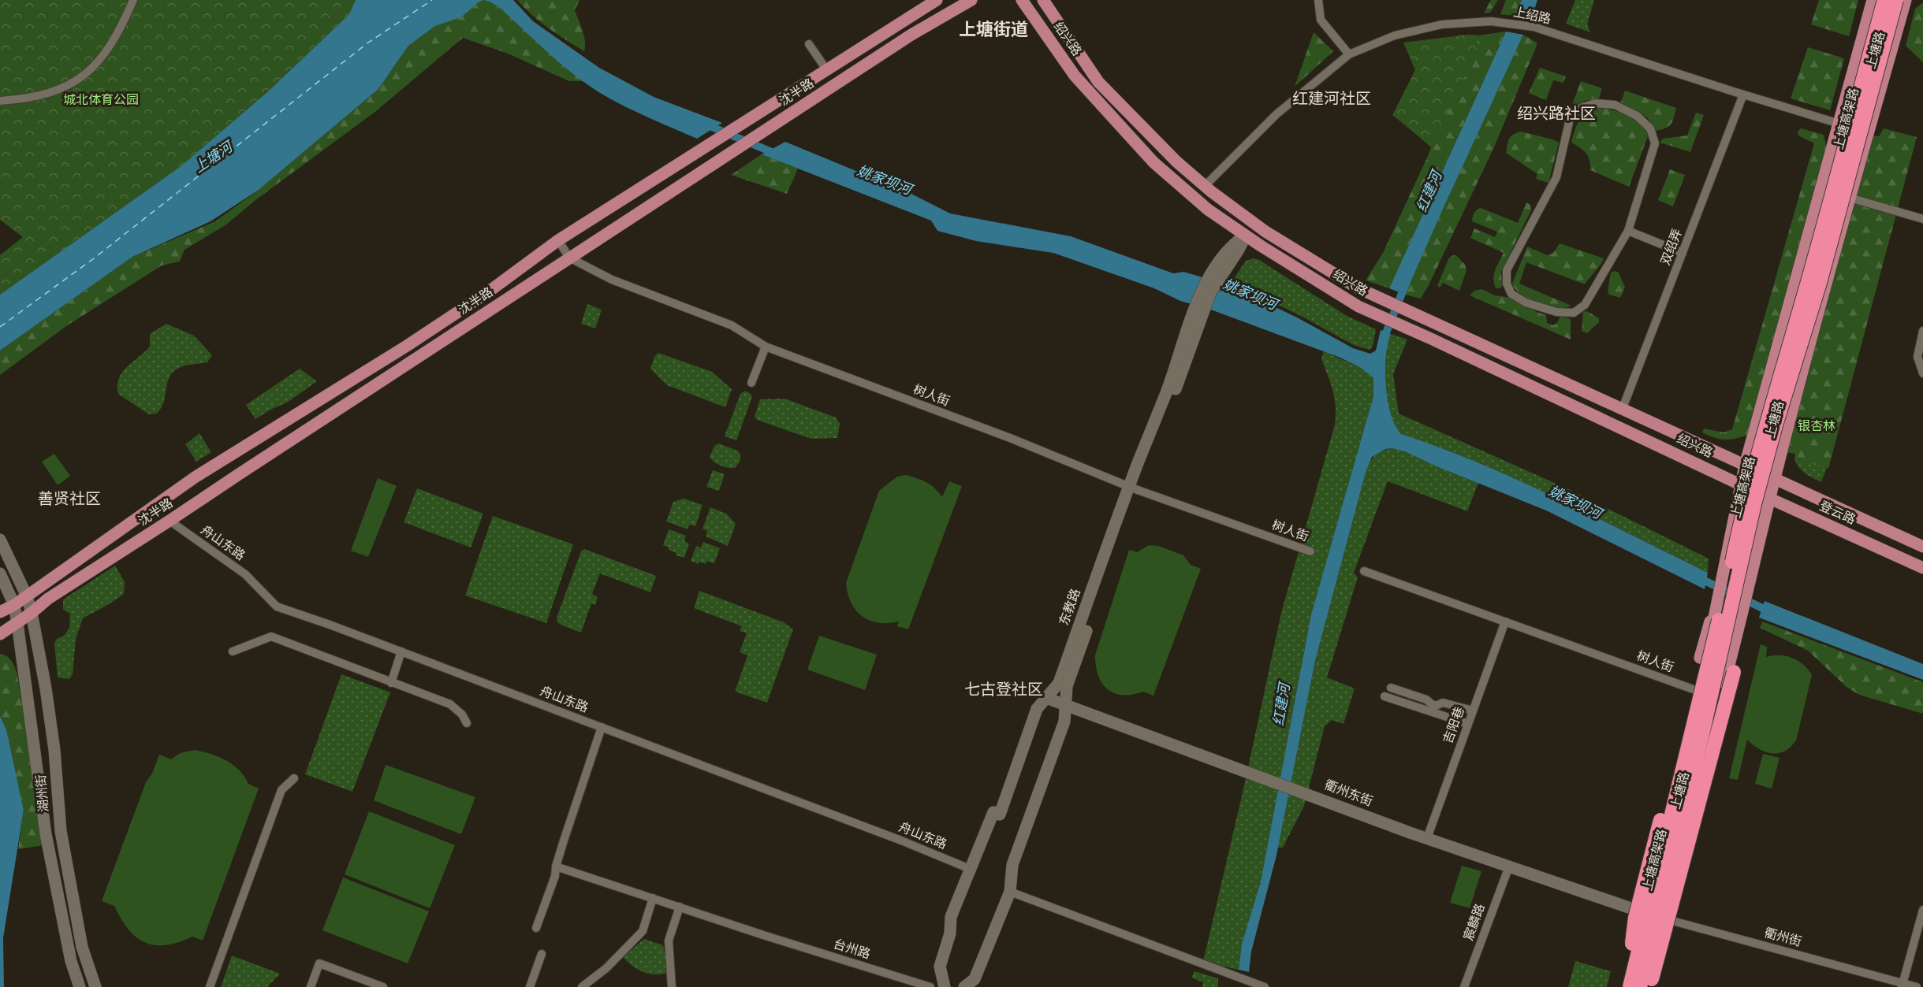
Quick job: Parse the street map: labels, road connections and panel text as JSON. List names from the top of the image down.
{
  "streets": {
    "highway": ["上塘高架路"],
    "main road": [
      "绍兴路",
      "上塘路",
      "沈半路",
      "登云路"
    ],
    "street": [
      "上绍路",
      "双绍弄",
      "树人街",
      "舟山东路",
      "东教路",
      "吉阳巷",
      "湖州街",
      "衢州东街",
      "宸麟路",
      "衢州街",
      "台州路"
    ]
  },
  "crossings": [
    ["上绍路", "绍兴路"],
    ["上绍路", "上塘路"],
    ["上绍路", "双绍弄"],
    ["绍兴路", "上塘路"],
    ["绍兴路", "双绍弄"],
    ["绍兴路", "登云路"],
    ["绍兴路", "东教路"],
    ["上塘路", "树人街"],
    ["上塘路", "登云路"],
    ["上塘路", "衢州东街"],
    ["上塘路", "衢州街"],
    ["沈半路", "树人街"],
    ["沈半路", "舟山东路"],
    ["沈半路", "湖州街"],
    ["树人街", "东教路"],
    ["树人街", "吉阳巷"],
    ["舟山东路", "东教路"],
    ["东教路", "衢州东街"],
    ["吉阳巷", "衢州东街"],
    ["衢州东街", "宸麟路"],
    ["衢州东街", "衢州街"]
  ],
  "districts": [
    "上塘街道",
    "红建河社区",
    "绍兴路社区",
    "善贤社区",
    "七古登社区"
  ],
  "water": ["上塘河", "姚家坝河", "红建河"],
  "parks": ["城北体育公园", "银杏林"]
}
